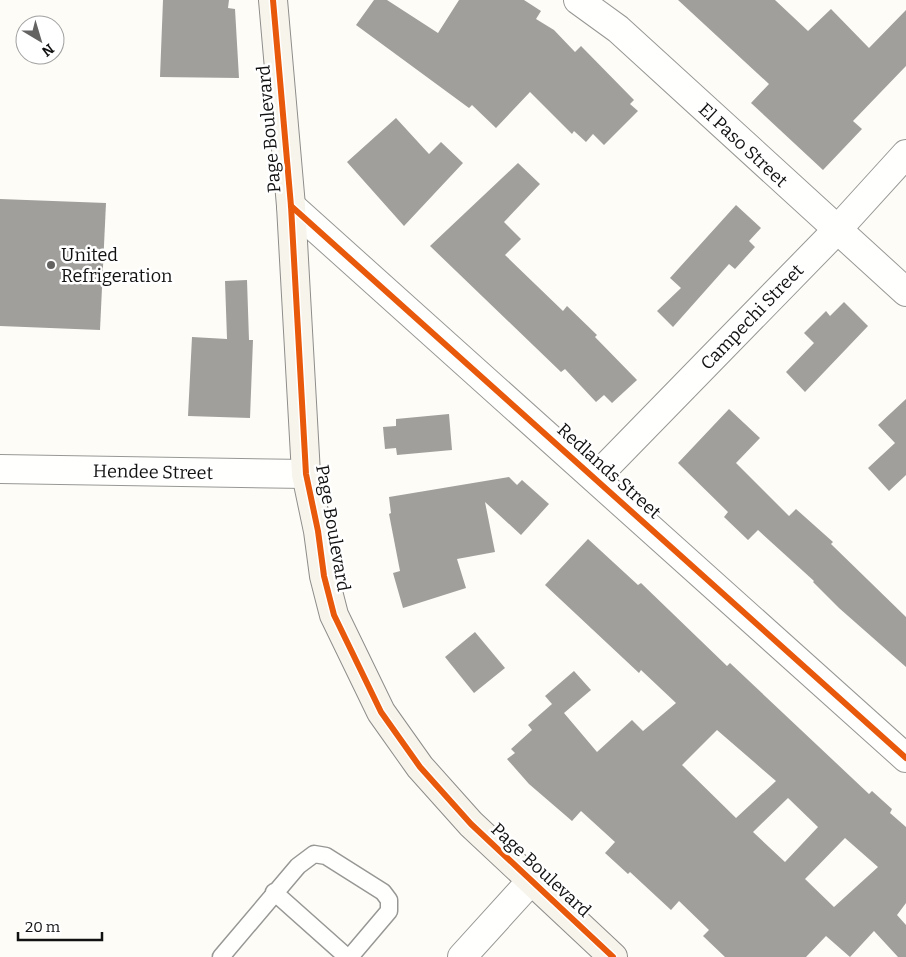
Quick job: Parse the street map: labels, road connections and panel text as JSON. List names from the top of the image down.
{
  "streets": {
    "street": [
      "Page Boulevard",
      "El Paso Street",
      "Campechi Street",
      "Redlands Street",
      "Hendee Street"
    ]
  },
  "crossings": [
    ["Page Boulevard", "Redlands Street"],
    ["Page Boulevard", "Hendee Street"],
    ["El Paso Street", "Campechi Street"],
    ["Campechi Street", "Redlands Street"]
  ],
  "places": ["United Refrigeration"],
  "scale_bar": "20 m",
  "north": "bottom right"
}
